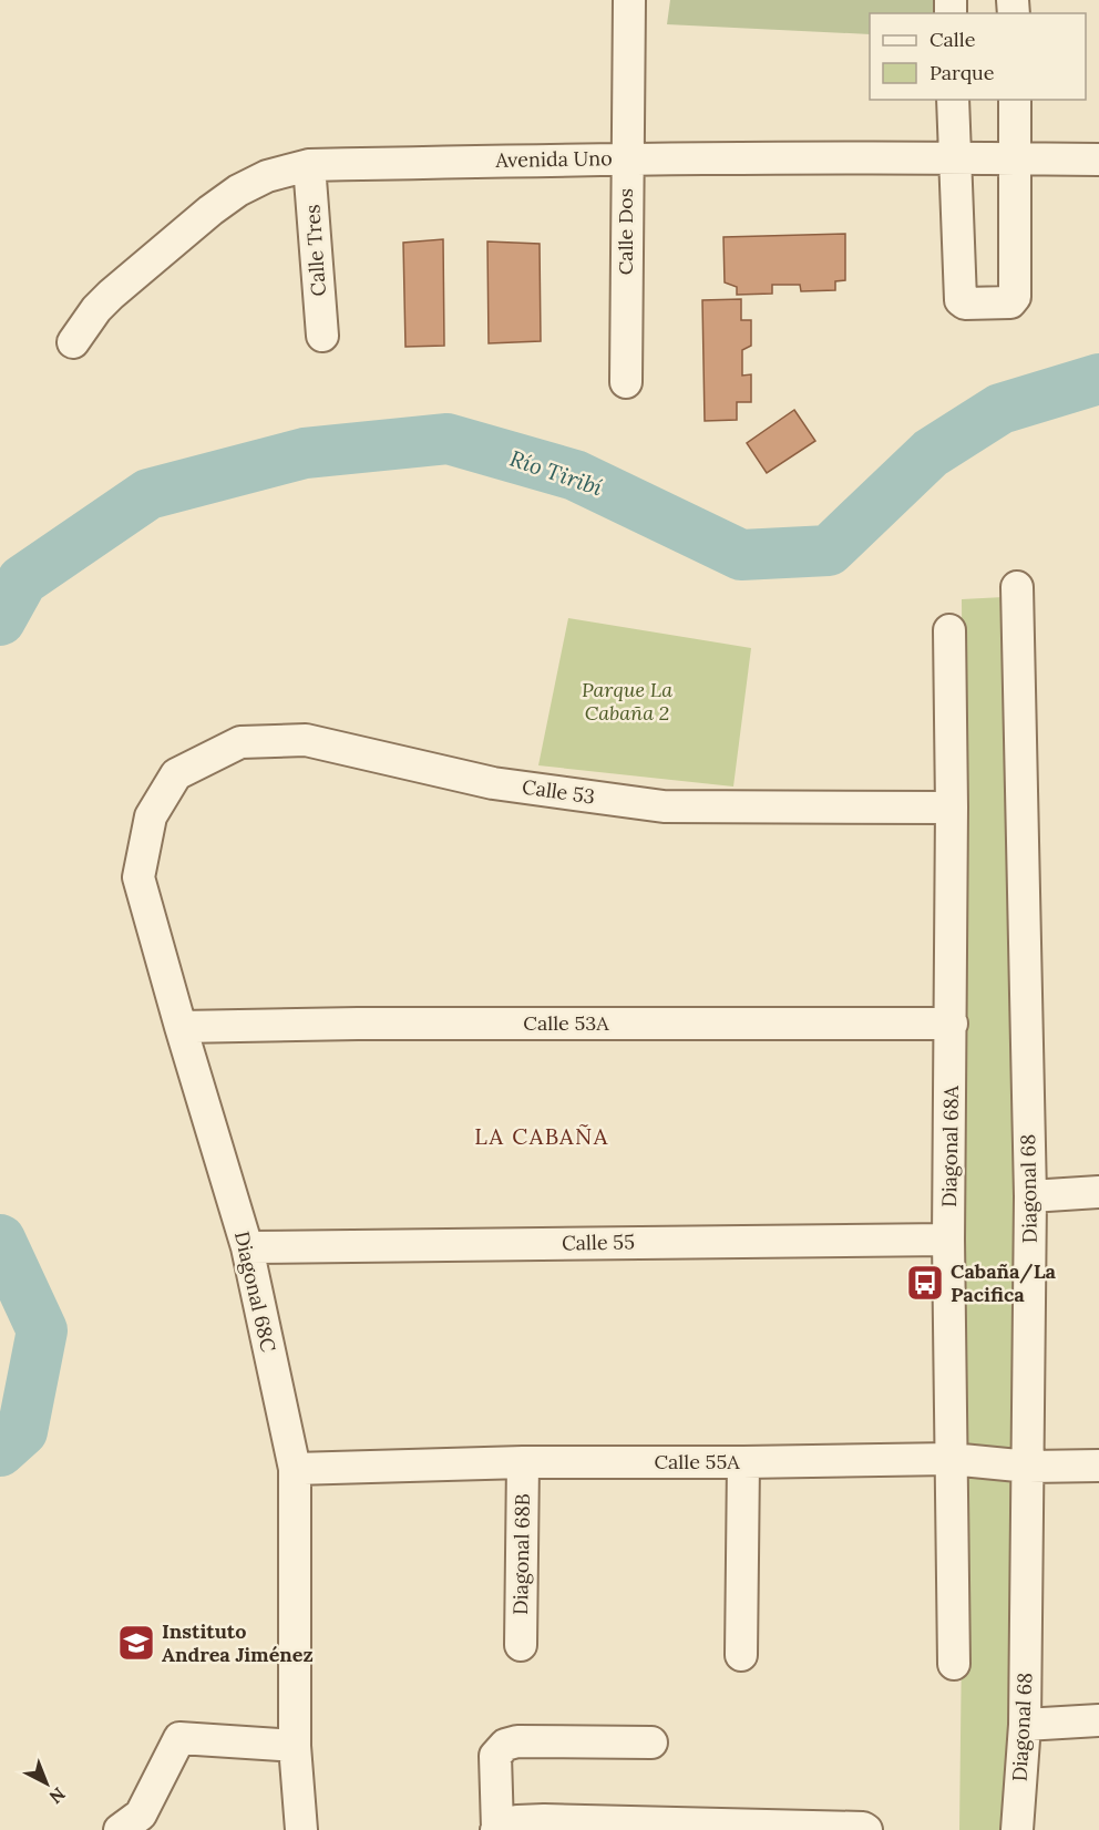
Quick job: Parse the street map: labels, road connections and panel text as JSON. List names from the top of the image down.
{
  "streets": {
    "street": [
      "Avenida Uno",
      "Calle Dos",
      "Calle Tres",
      "Calle 53",
      "Calle 53A",
      "Diagonal 68A",
      "Diagonal 68",
      "Calle 55",
      "Diagonal 68C",
      "Calle 55A",
      "Diagonal 68B"
    ]
  },
  "crossings": [
    ["Avenida Uno", "Calle Dos"],
    ["Avenida Uno", "Calle Tres"],
    ["Calle 53", "Diagonal 68A"],
    ["Calle 53", "Diagonal 68C"],
    ["Calle 53A", "Diagonal 68A"],
    ["Calle 53A", "Diagonal 68C"],
    ["Diagonal 68A", "Calle 55"],
    ["Diagonal 68A", "Calle 55A"],
    ["Diagonal 68", "Calle 55A"],
    ["Calle 55", "Diagonal 68C"],
    ["Diagonal 68C", "Calle 55A"],
    ["Calle 55A", "Diagonal 68B"]
  ],
  "districts": ["LA CABAÑA"],
  "water": ["Río Tiribí"],
  "parks": ["Parque La Cabaña 2"],
  "places": {
    "bus stop": ["Cabaña/La Pacifica"],
    "school or university": ["Instituto Andrea Jiménez"]
  },
  "legend": ["Calle", "Parque"],
  "north": "bottom right"
}
